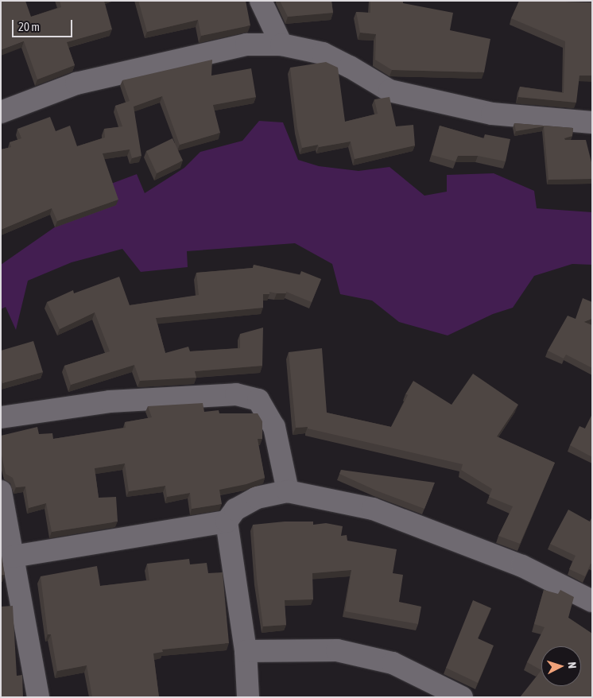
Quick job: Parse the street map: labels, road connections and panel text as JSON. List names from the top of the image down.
{
  "scale_bar": "20 m",
  "north": "right"
}
